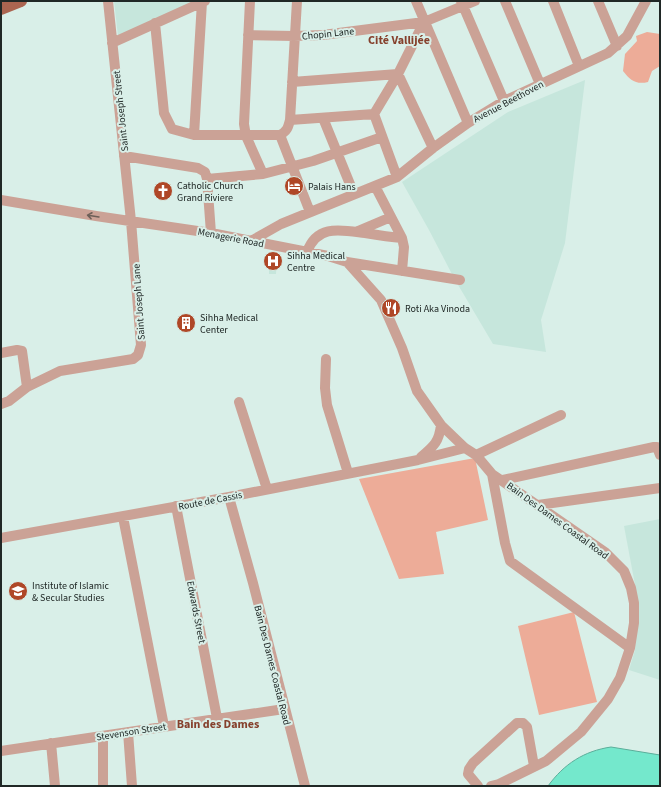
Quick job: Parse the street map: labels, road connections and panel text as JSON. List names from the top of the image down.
{
  "streets": {
    "street": [
      "Chopin Lane",
      "Avenue Beethoven",
      "Saint Joseph Street",
      "Menagerie Road",
      "Saint Joseph Lane",
      "Route de Cassis",
      "Bain Des Dames Coastal Road",
      "Edwards Street",
      "Stevenson Street"
    ]
  },
  "crossings": [
    ["Avenue Beethoven", "Menagerie Road"],
    ["Saint Joseph Street", "Menagerie Road"],
    ["Saint Joseph Street", "Saint Joseph Lane"],
    ["Menagerie Road", "Saint Joseph Lane"],
    ["Menagerie Road", "Bain Des Dames Coastal Road"],
    ["Route de Cassis", "Bain Des Dames Coastal Road"],
    ["Route de Cassis", "Edwards Street"],
    ["Bain Des Dames Coastal Road", "Stevenson Street"],
    ["Edwards Street", "Stevenson Street"]
  ],
  "districts": ["Cité Vallijée", "Bain des Dames"],
  "places": {
    "hotel": ["Palais Hans"],
    "church": ["Catholic Church Grand Riviere"],
    "hospital": ["Sihha Medical Centre"],
    "restaurant": ["Roti Aka Vinoda"],
    "building": ["Sihha Medical Center"],
    "school or university": ["Institute of Islamic & Secular Studies"]
  }
}
